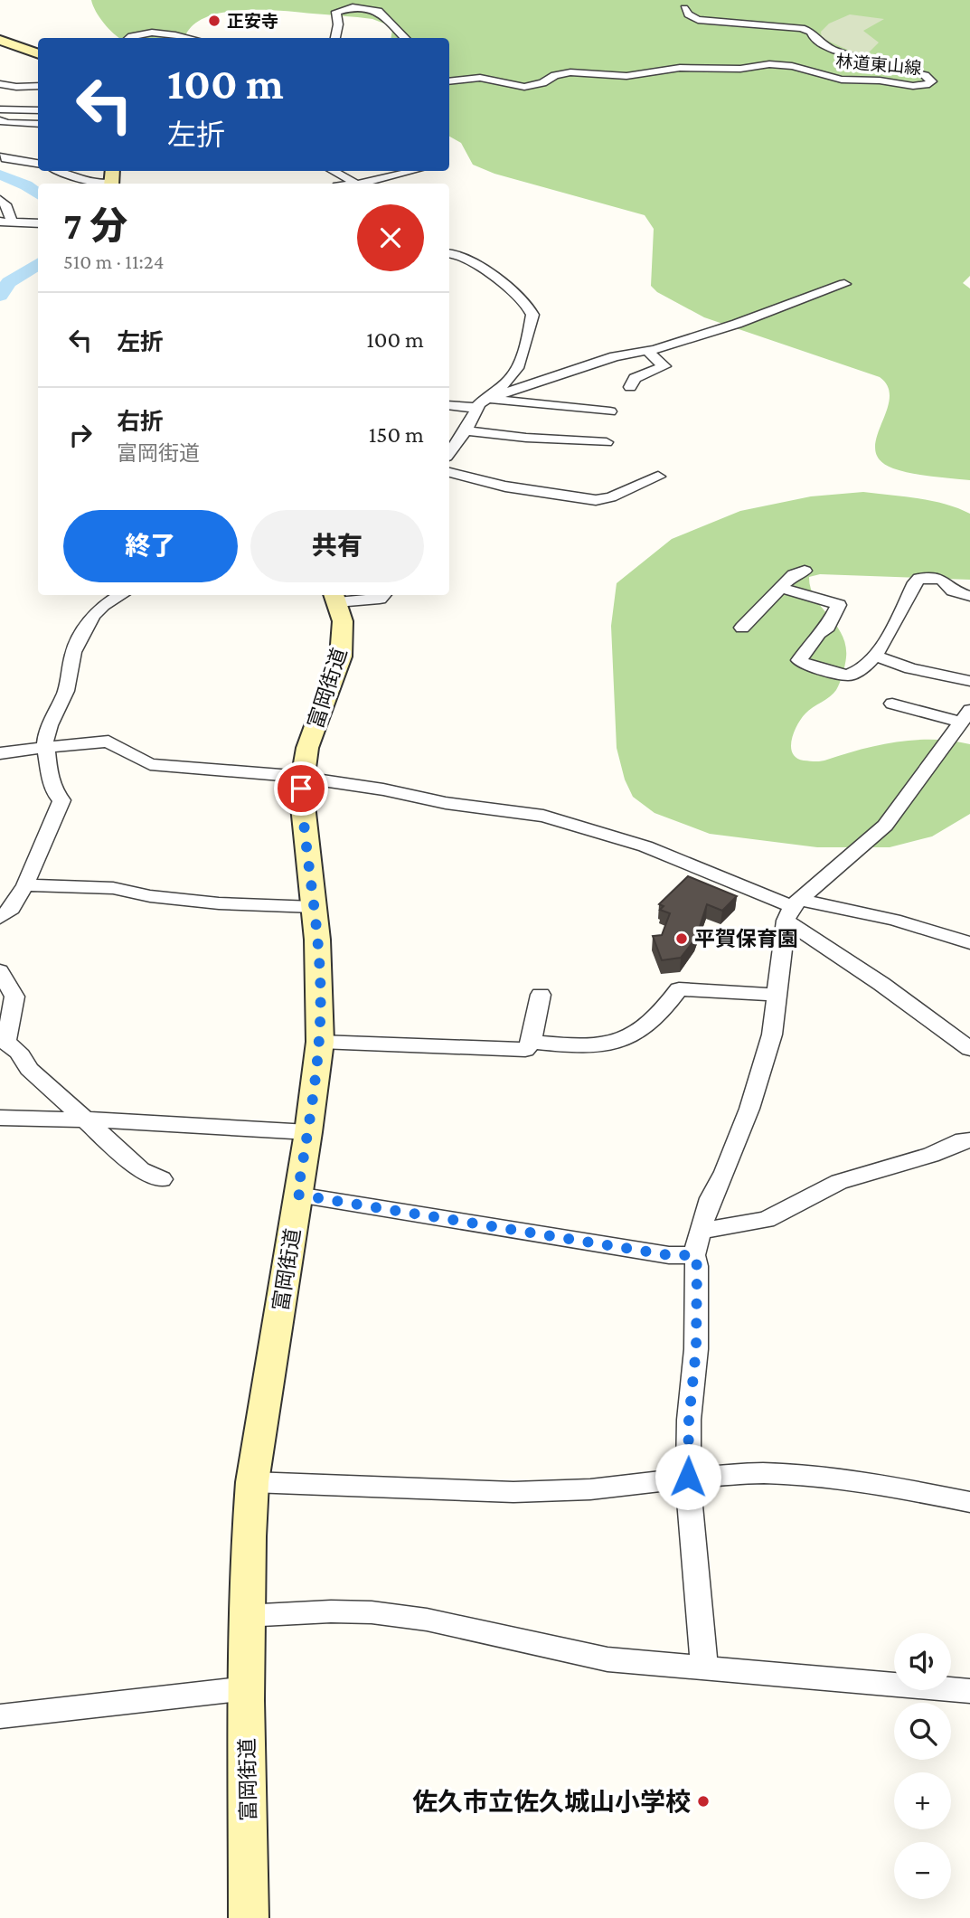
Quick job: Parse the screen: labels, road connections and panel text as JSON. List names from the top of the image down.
{
  "streets": {
    "street": ["林道東山線", "富岡街道"]
  },
  "places": ["正安寺", "平賀保育園", "佐久市立佐久城山小学校"],
  "page": {
    "turn": ["100 m", "左折"],
    "heading": ["7 分", "510 m · 11:24"],
    "list": [
      {
        "name": "左折",
        "value": "100 m"
      },
      {
        "name": "右折",
        "note": "富岡街道",
        "value": "150 m"
      }
    ],
    "buttons": ["終了", "共有"],
    "map_buttons": ["+", "−"]
  }
}
